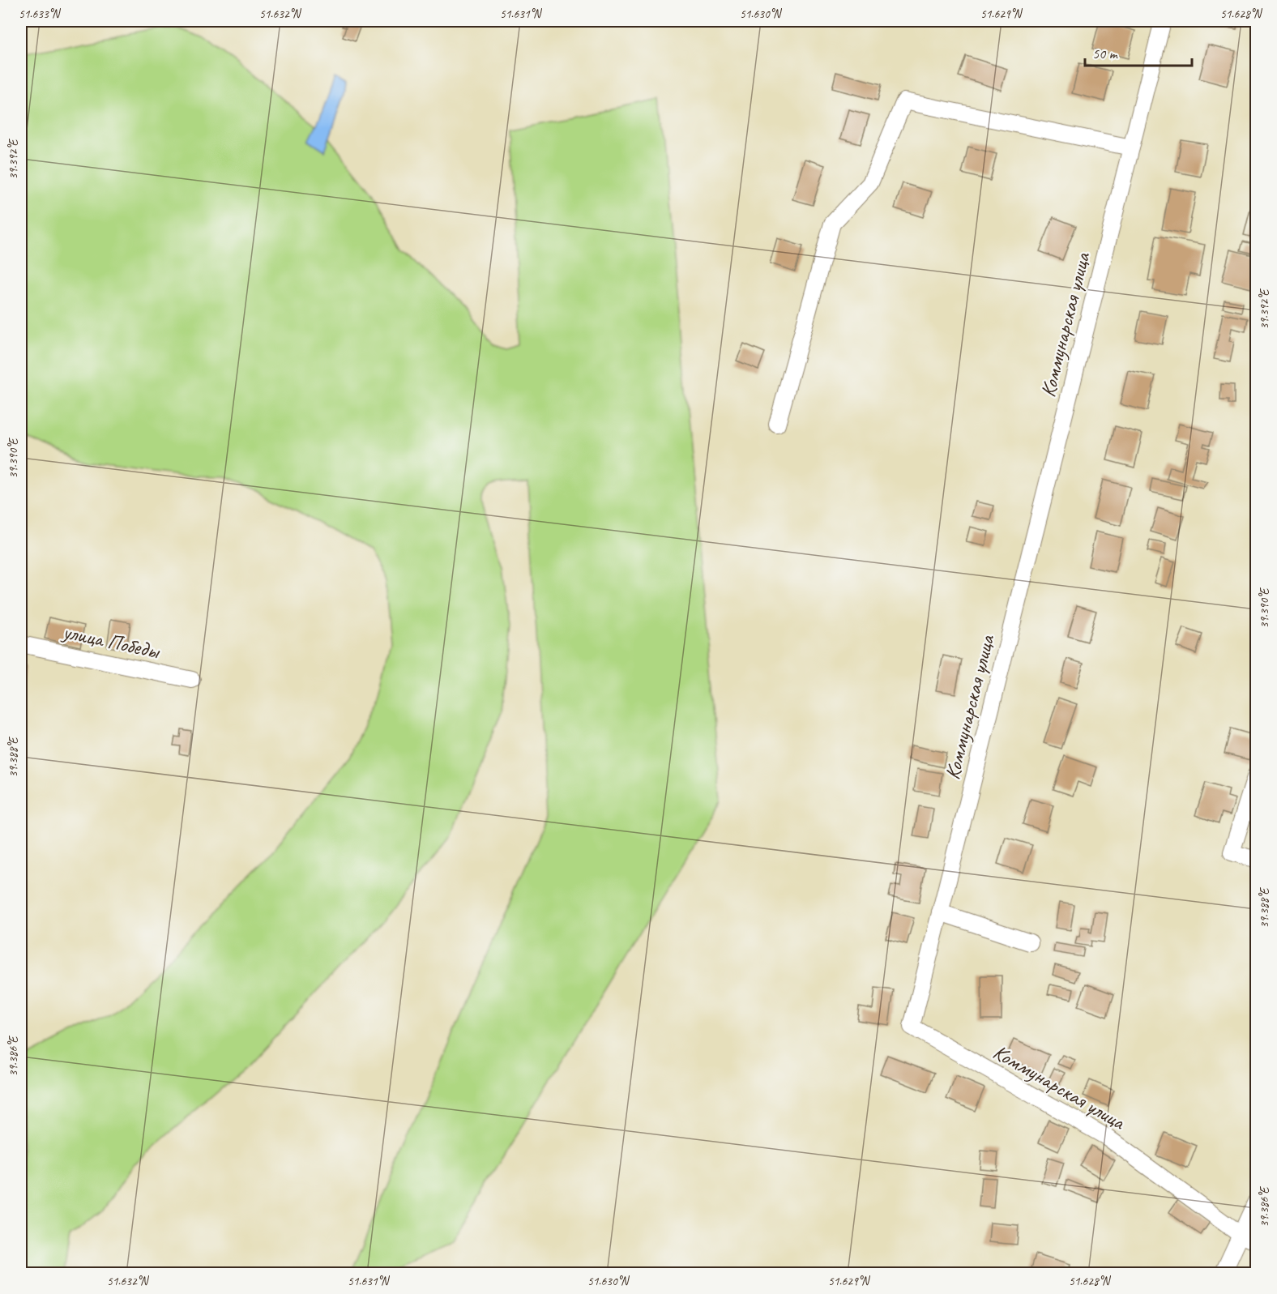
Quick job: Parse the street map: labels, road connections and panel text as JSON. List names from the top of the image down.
{
  "streets": {
    "street": ["Коммунарская улица", "улица Победы"]
  },
  "scale_bar": "50 m",
  "coordinates": [
    "51.633°N",
    "51.632°N",
    "51.631°N",
    "51.630°N",
    "51.629°N",
    "51.628°N",
    "39.392°E",
    "39.390°E",
    "39.388°E",
    "39.386°E"
  ]
}
